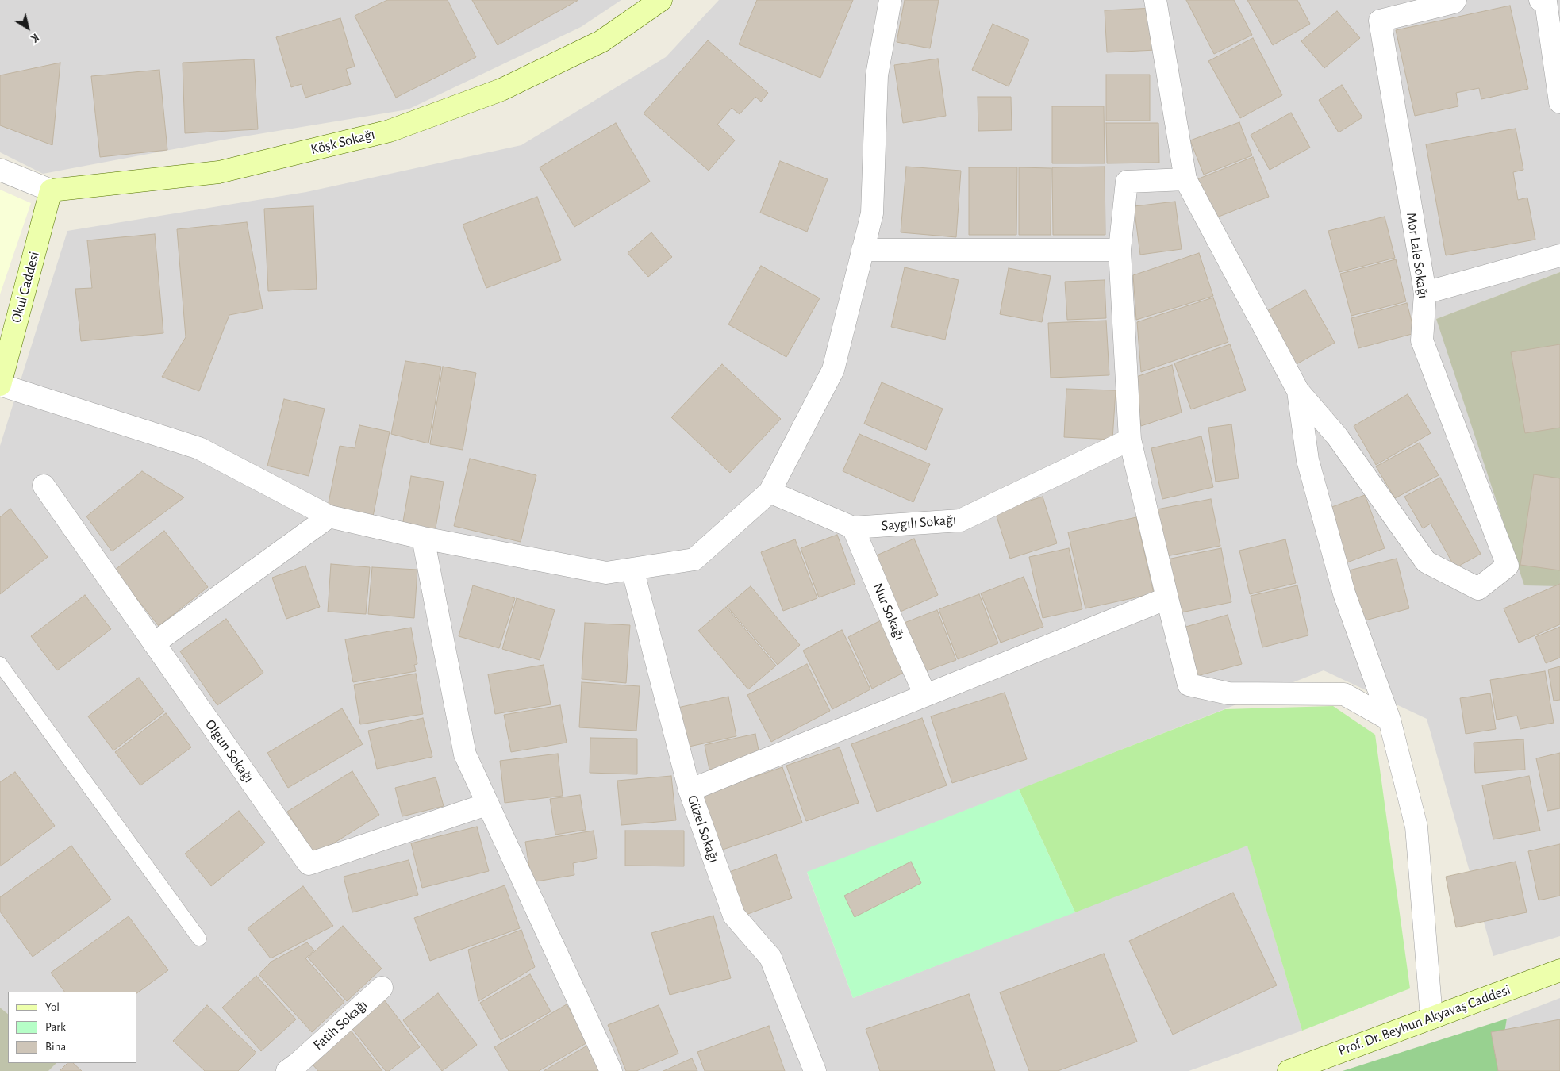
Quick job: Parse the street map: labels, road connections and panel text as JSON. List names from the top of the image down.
{
  "streets": {
    "street": [
      "Köşk Sokağı",
      "Mor Lale Sokağı",
      "Okul Caddesi",
      "Saygılı Sokağı",
      "Nur Sokağı",
      "Olgun Sokağı",
      "Güzel Sokağı",
      "Prof. Dr. Beyhun Akyavaş Caddesi",
      "Fatih Sokağı"
    ]
  },
  "crossings": [
    ["Köşk Sokağı", "Okul Caddesi"],
    ["Saygılı Sokağı", "Nur Sokağı"]
  ],
  "legend": ["Yol", "Park", "Bina"],
  "north": "bottom right"
}
